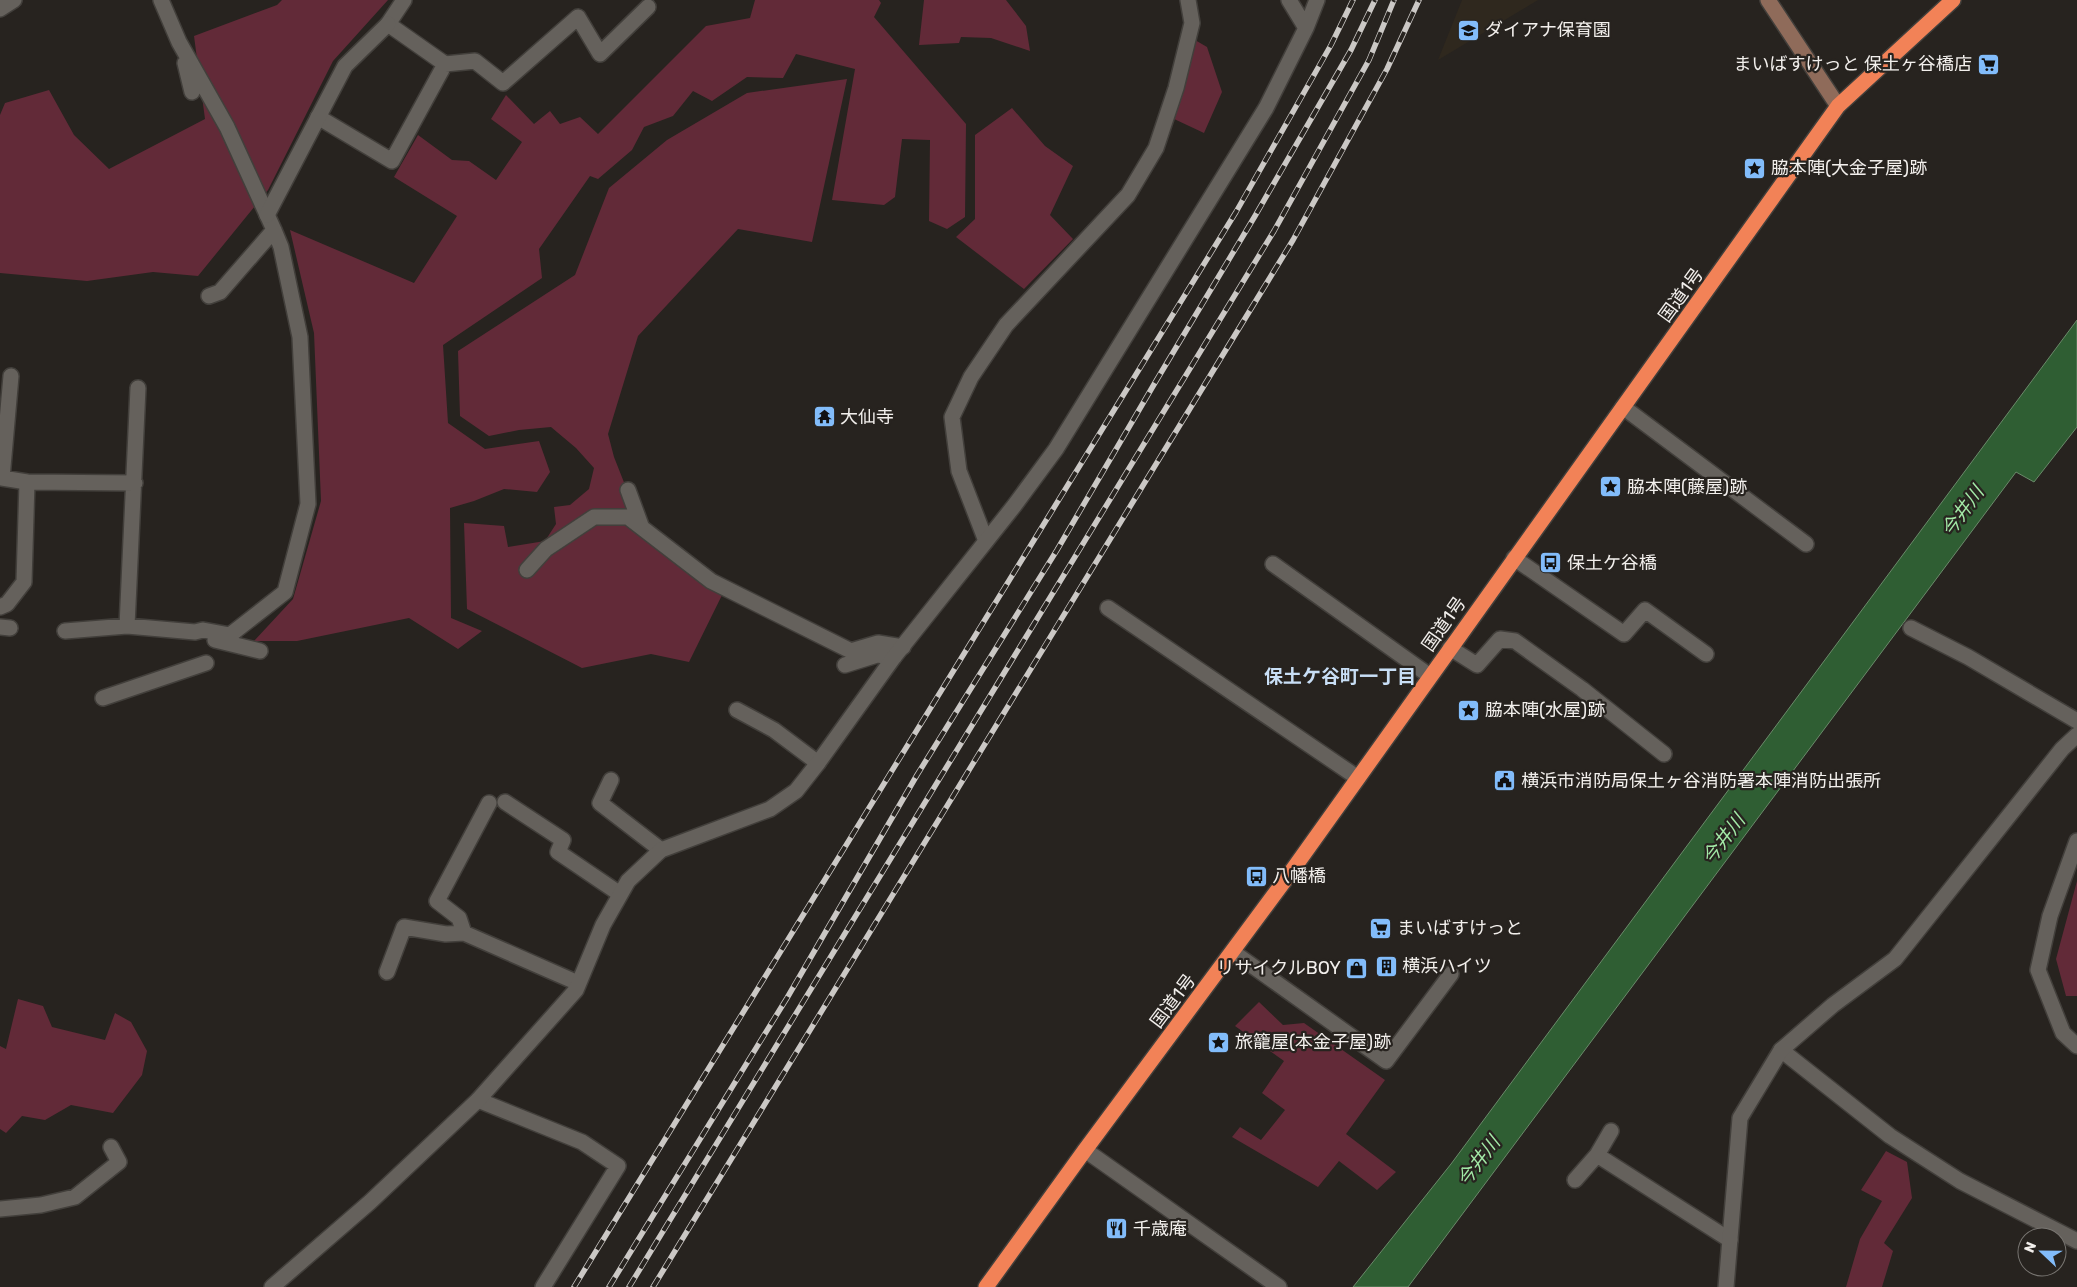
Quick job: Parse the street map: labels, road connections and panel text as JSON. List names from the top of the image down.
{
  "streets": {
    "highway": ["国道1号"]
  },
  "districts": ["保土ケ谷町一丁目"],
  "water": ["今井川"],
  "places": {
    "school or university": ["ダイアナ保育園"],
    "supermarket": ["まいばすけっと 保土ヶ谷橋店", "まいばすけっと"],
    "place": [
      "脇本陣(大金子屋)跡",
      "脇本陣(藤屋)跡",
      "脇本陣(水屋)跡",
      "旅籠屋(本金子屋)跡"
    ],
    "temple": ["大仙寺"],
    "bus stop": ["保土ケ谷橋", "八幡橋"],
    "public building": ["横浜市消防局保土ヶ谷消防署本陣消防出張所"],
    "building": ["横浜ハイツ"],
    "shop": ["リサイクルBOY"],
    "restaurant": ["千歳庵"]
  },
  "north": "left"
}
